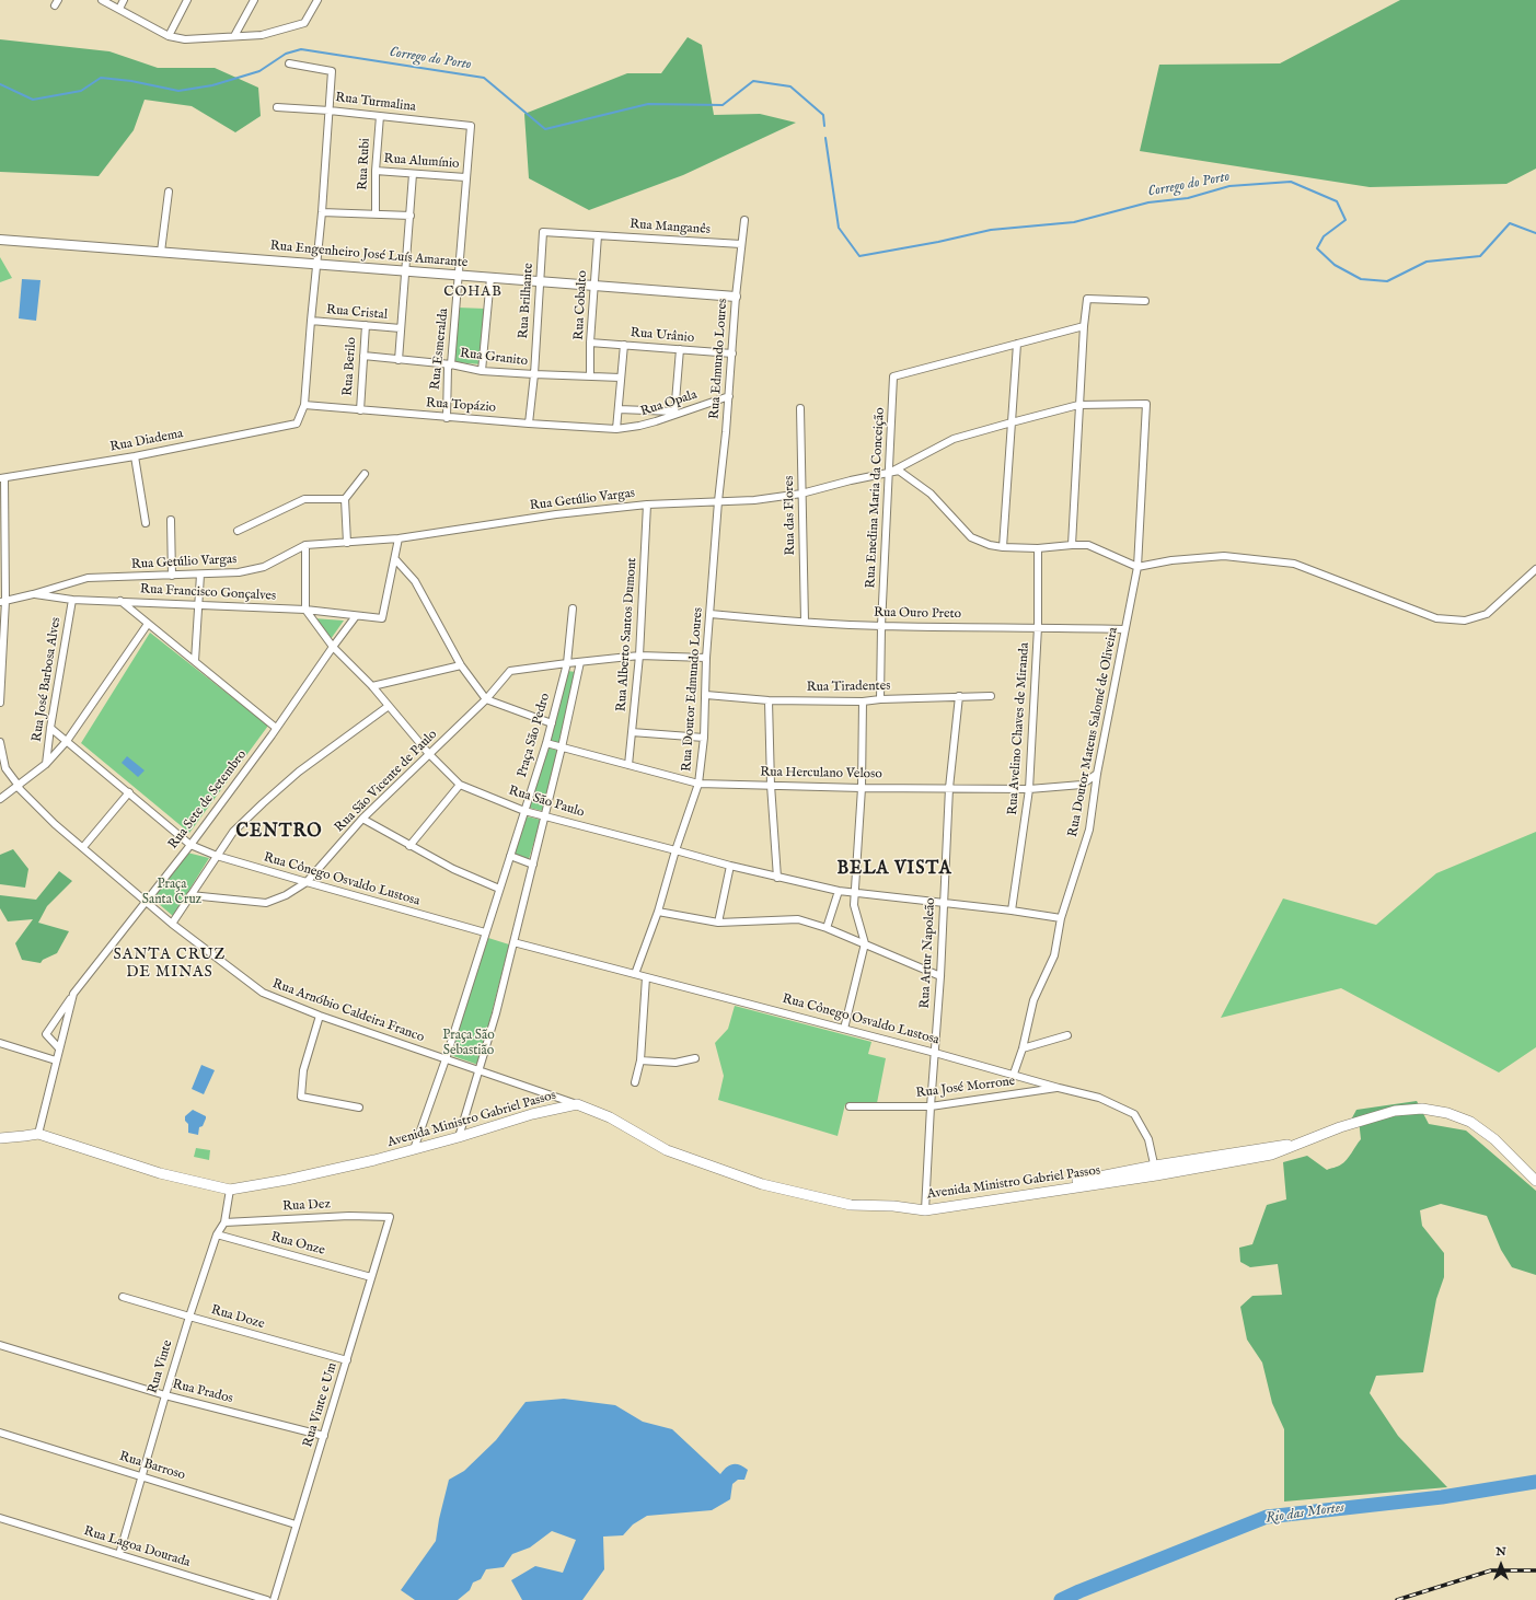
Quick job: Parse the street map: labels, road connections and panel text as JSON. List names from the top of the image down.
{
  "streets": {
    "main road": ["Avenida Ministro Gabriel Passos"],
    "street": [
      "Rua Turmalina",
      "Rua Alumínio",
      "Rua Rubi",
      "Rua Manganês",
      "Rua Engenheiro José Luís Amarante",
      "Rua Brilhante",
      "Rua Cobalto",
      "Rua Cristal",
      "Rua Urânio",
      "Rua Esmeralda",
      "Rua Granito",
      "Rua Edmundo Loures",
      "Rua Berilo",
      "Rua Opala",
      "Rua Topázio",
      "Rua Diadema",
      "Rua Enedina Maria da Conceição",
      "Rua Getúlio Vargas",
      "Rua das Flores",
      "Rua Francisco Gonçalves",
      "Rua Ouro Preto",
      "Rua Alberto Santos Dumont",
      "Rua José Barbosa Alves",
      "Rua Tiradentes",
      "Rua Doutor Edmundo Loures",
      "Rua Avelino Chaves de Miranda",
      "Rua Doutor Mateus Salomé de Oliveira",
      "Praça São Pedro",
      "Rua Herculano Veloso",
      "Rua São Vicente de Paulo",
      "Rua Sete de Setembro",
      "Rua São Paulo",
      "Rua Cônego Osvaldo Lustosa",
      "Rua Artur Napoleão",
      "Rua Arnóbio Caldeira Franco",
      "Rua José Morrone",
      "Rua Dez",
      "Rua Onze",
      "Rua Doze",
      "Rua Vinte",
      "Rua Prados",
      "Rua Vinte e Um",
      "Rua Barroso",
      "Rua Lagoa Dourada"
    ]
  },
  "crossings": [
    ["Rua Turmalina", "Rua Rubi"],
    ["Rua Turmalina", "Rua Esmeralda"],
    ["Rua Alumínio", "Rua Rubi"],
    ["Rua Alumínio", "Rua Esmeralda"],
    ["Rua Manganês", "Rua Brilhante"],
    ["Rua Manganês", "Rua Cobalto"],
    ["Rua Manganês", "Rua Edmundo Loures"],
    ["Rua Engenheiro José Luís Amarante", "Rua Brilhante"],
    ["Rua Engenheiro José Luís Amarante", "Rua Cobalto"],
    ["Rua Engenheiro José Luís Amarante", "Rua Esmeralda"],
    ["Rua Engenheiro José Luís Amarante", "Rua Edmundo Loures"],
    ["Rua Brilhante", "Rua Granito"],
    ["Rua Brilhante", "Rua Topázio"],
    ["Rua Cobalto", "Rua Urânio"],
    ["Rua Cobalto", "Rua Granito"],
    ["Rua Cristal", "Rua Berilo"],
    ["Rua Urânio", "Rua Edmundo Loures"],
    ["Rua Esmeralda", "Rua Granito"],
    ["Rua Esmeralda", "Rua Topázio"],
    ["Rua Granito", "Rua Berilo"],
    ["Rua Edmundo Loures", "Rua Opala"],
    ["Rua Edmundo Loures", "Rua Getúlio Vargas"],
    ["Rua Edmundo Loures", "Rua Doutor Edmundo Loures"],
    ["Rua Berilo", "Rua Topázio"],
    ["Rua Opala", "Rua Topázio"],
    ["Rua Topázio", "Rua Diadema"],
    ["Rua Enedina Maria da Conceição", "Rua Getúlio Vargas"],
    ["Rua Enedina Maria da Conceição", "Rua Ouro Preto"],
    ["Rua Enedina Maria da Conceição", "Rua Tiradentes"],
    ["Rua Getúlio Vargas", "Rua das Flores"],
    ["Rua Getúlio Vargas", "Rua Francisco Gonçalves"],
    ["Rua Getúlio Vargas", "Rua Alberto Santos Dumont"],
    ["Rua Getúlio Vargas", "Rua Doutor Edmundo Loures"],
    ["Rua Getúlio Vargas", "Rua Avelino Chaves de Miranda"],
    ["Rua Getúlio Vargas", "Rua Doutor Mateus Salomé de Oliveira"],
    ["Rua das Flores", "Rua Ouro Preto"],
    ["Rua Francisco Gonçalves", "Rua José Barbosa Alves"],
    ["Rua Francisco Gonçalves", "Rua Sete de Setembro"],
    ["Rua Francisco Gonçalves", "Rua São Paulo"],
    ["Rua Ouro Preto", "Rua Doutor Edmundo Loures"],
    ["Rua Ouro Preto", "Rua Avelino Chaves de Miranda"],
    ["Rua Ouro Preto", "Rua Doutor Mateus Salomé de Oliveira"],
    ["Rua Alberto Santos Dumont", "Rua Herculano Veloso"],
    ["Rua Alberto Santos Dumont", "Rua São Vicente de Paulo"],
    ["Rua José Barbosa Alves", "Rua Cônego Osvaldo Lustosa"],
    ["Rua Tiradentes", "Rua Doutor Edmundo Loures"],
    ["Rua Tiradentes", "Rua Artur Napoleão"],
    ["Rua Doutor Edmundo Loures", "Rua Herculano Veloso"],
    ["Rua Doutor Edmundo Loures", "Rua São Vicente de Paulo"],
    ["Rua Doutor Edmundo Loures", "Rua São Paulo"],
    ["Rua Doutor Edmundo Loures", "Rua Cônego Osvaldo Lustosa"],
    ["Rua Avelino Chaves de Miranda", "Rua Herculano Veloso"],
    ["Rua Avelino Chaves de Miranda", "Rua São Paulo"],
    ["Rua Doutor Mateus Salomé de Oliveira", "Rua Herculano Veloso"],
    ["Rua Doutor Mateus Salomé de Oliveira", "Rua São Paulo"],
    ["Rua Doutor Mateus Salomé de Oliveira", "Rua Cônego Osvaldo Lustosa"],
    ["Praça São Pedro", "Rua Herculano Veloso"],
    ["Praça São Pedro", "Rua São Vicente de Paulo"],
    ["Praça São Pedro", "Rua São Paulo"],
    ["Rua Herculano Veloso", "Rua Artur Napoleão"],
    ["Rua São Vicente de Paulo", "Rua São Paulo"],
    ["Rua São Vicente de Paulo", "Rua Cônego Osvaldo Lustosa"],
    ["Rua Sete de Setembro", "Rua São Paulo"],
    ["Rua Sete de Setembro", "Rua Cônego Osvaldo Lustosa"],
    ["Rua Sete de Setembro", "Rua Arnóbio Caldeira Franco"],
    ["Rua Sete de Setembro", "Avenida Ministro Gabriel Passos"],
    ["Rua São Paulo", "Rua Artur Napoleão"],
    ["Rua Cônego Osvaldo Lustosa", "Rua Artur Napoleão"],
    ["Rua Cônego Osvaldo Lustosa", "Rua José Morrone"],
    ["Rua Cônego Osvaldo Lustosa", "Avenida Ministro Gabriel Passos"],
    ["Rua Artur Napoleão", "Rua José Morrone"],
    ["Rua Artur Napoleão", "Avenida Ministro Gabriel Passos"],
    ["Rua Arnóbio Caldeira Franco", "Avenida Ministro Gabriel Passos"],
    ["Avenida Ministro Gabriel Passos", "Rua Vinte"],
    ["Rua Dez", "Rua Vinte"],
    ["Rua Dez", "Rua Vinte e Um"],
    ["Rua Onze", "Rua Vinte"],
    ["Rua Onze", "Rua Vinte e Um"],
    ["Rua Doze", "Rua Vinte"],
    ["Rua Doze", "Rua Vinte e Um"],
    ["Rua Vinte", "Rua Prados"],
    ["Rua Vinte", "Rua Barroso"],
    ["Rua Vinte", "Rua Lagoa Dourada"],
    ["Rua Prados", "Rua Vinte e Um"],
    ["Rua Vinte e Um", "Rua Barroso"]
  ],
  "districts": [
    "COHAB",
    "CENTRO",
    "BELA VISTA",
    "SANTA CRUZ DE MINAS"
  ],
  "water": ["Corrego do Porto", "Rio das Mortes"],
  "parks": ["Praça Santa Cruz", "Praça São Sebastião"],
  "north": "top"
}
